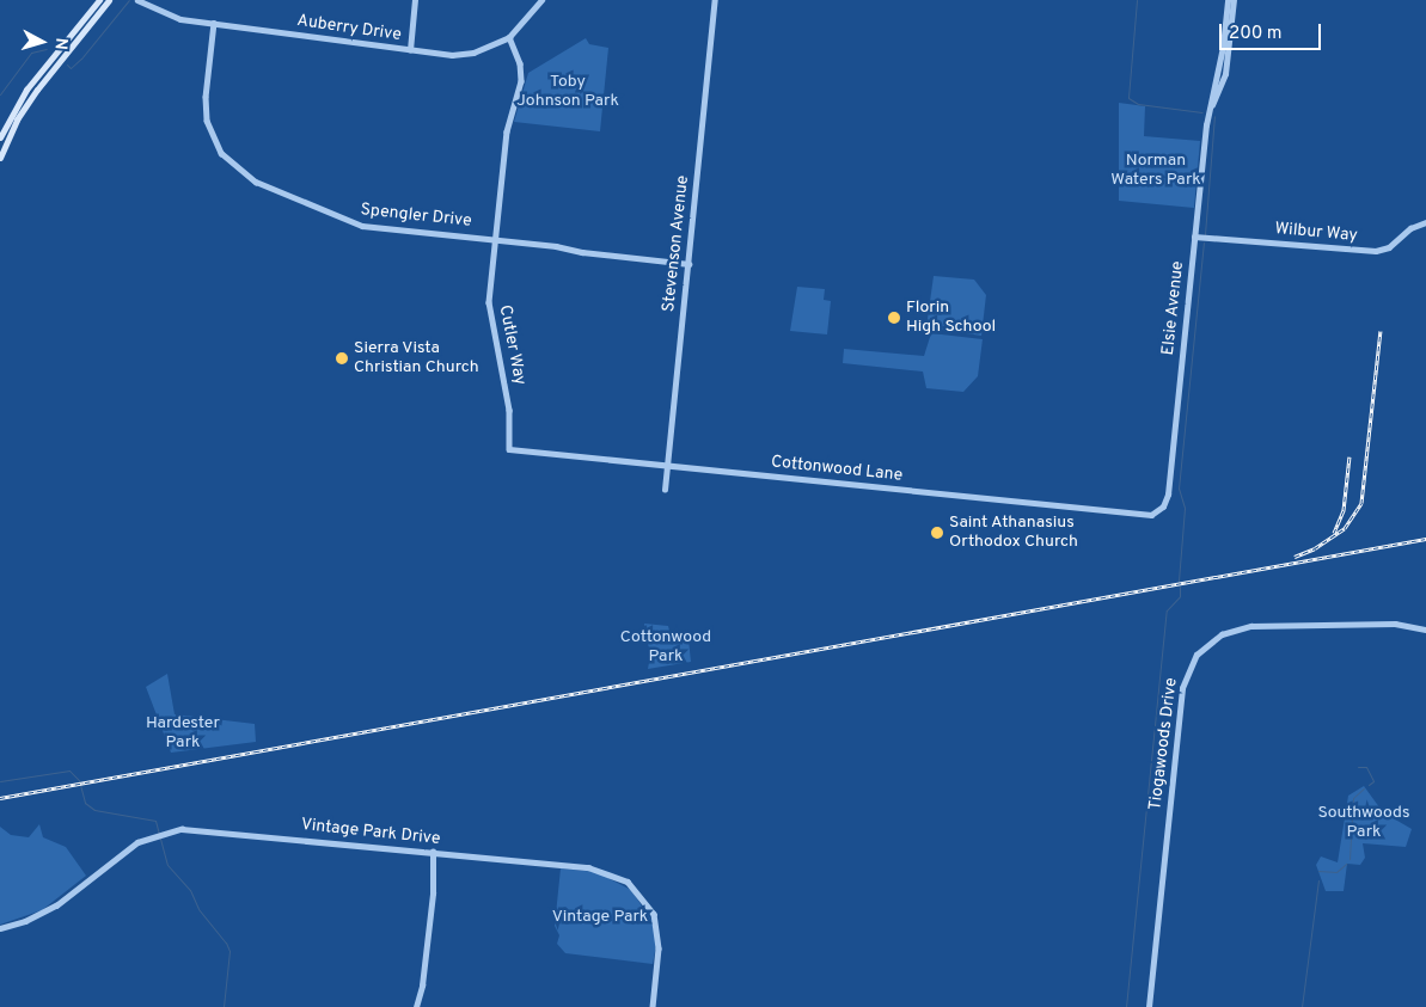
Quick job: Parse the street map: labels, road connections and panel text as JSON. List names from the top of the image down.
{
  "streets": {
    "street": [
      "Auberry Drive",
      "Spengler Drive",
      "Wilbur Way",
      "Stevenson Avenue",
      "Elsie Avenue",
      "Cutler Way",
      "Cottonwood Lane",
      "Tiogawoods Drive",
      "Vintage Park Drive"
    ]
  },
  "crossings": [
    ["Auberry Drive", "Spengler Drive"],
    ["Auberry Drive", "Cutler Way"],
    ["Spengler Drive", "Stevenson Avenue"],
    ["Spengler Drive", "Cutler Way"],
    ["Wilbur Way", "Elsie Avenue"],
    ["Stevenson Avenue", "Cottonwood Lane"],
    ["Elsie Avenue", "Cottonwood Lane"],
    ["Cutler Way", "Cottonwood Lane"]
  ],
  "parks": [
    "Toby Johnson Park",
    "Norman Waters Park",
    "Cottonwood Park",
    "Hardester Park",
    "Southwoods Park",
    "Vintage Park"
  ],
  "places": ["Florin High School", "Sierra Vista Christian Church", "Saint Athanasius Orthodox Church"],
  "scale_bar": "200 m",
  "north": "right"
}
